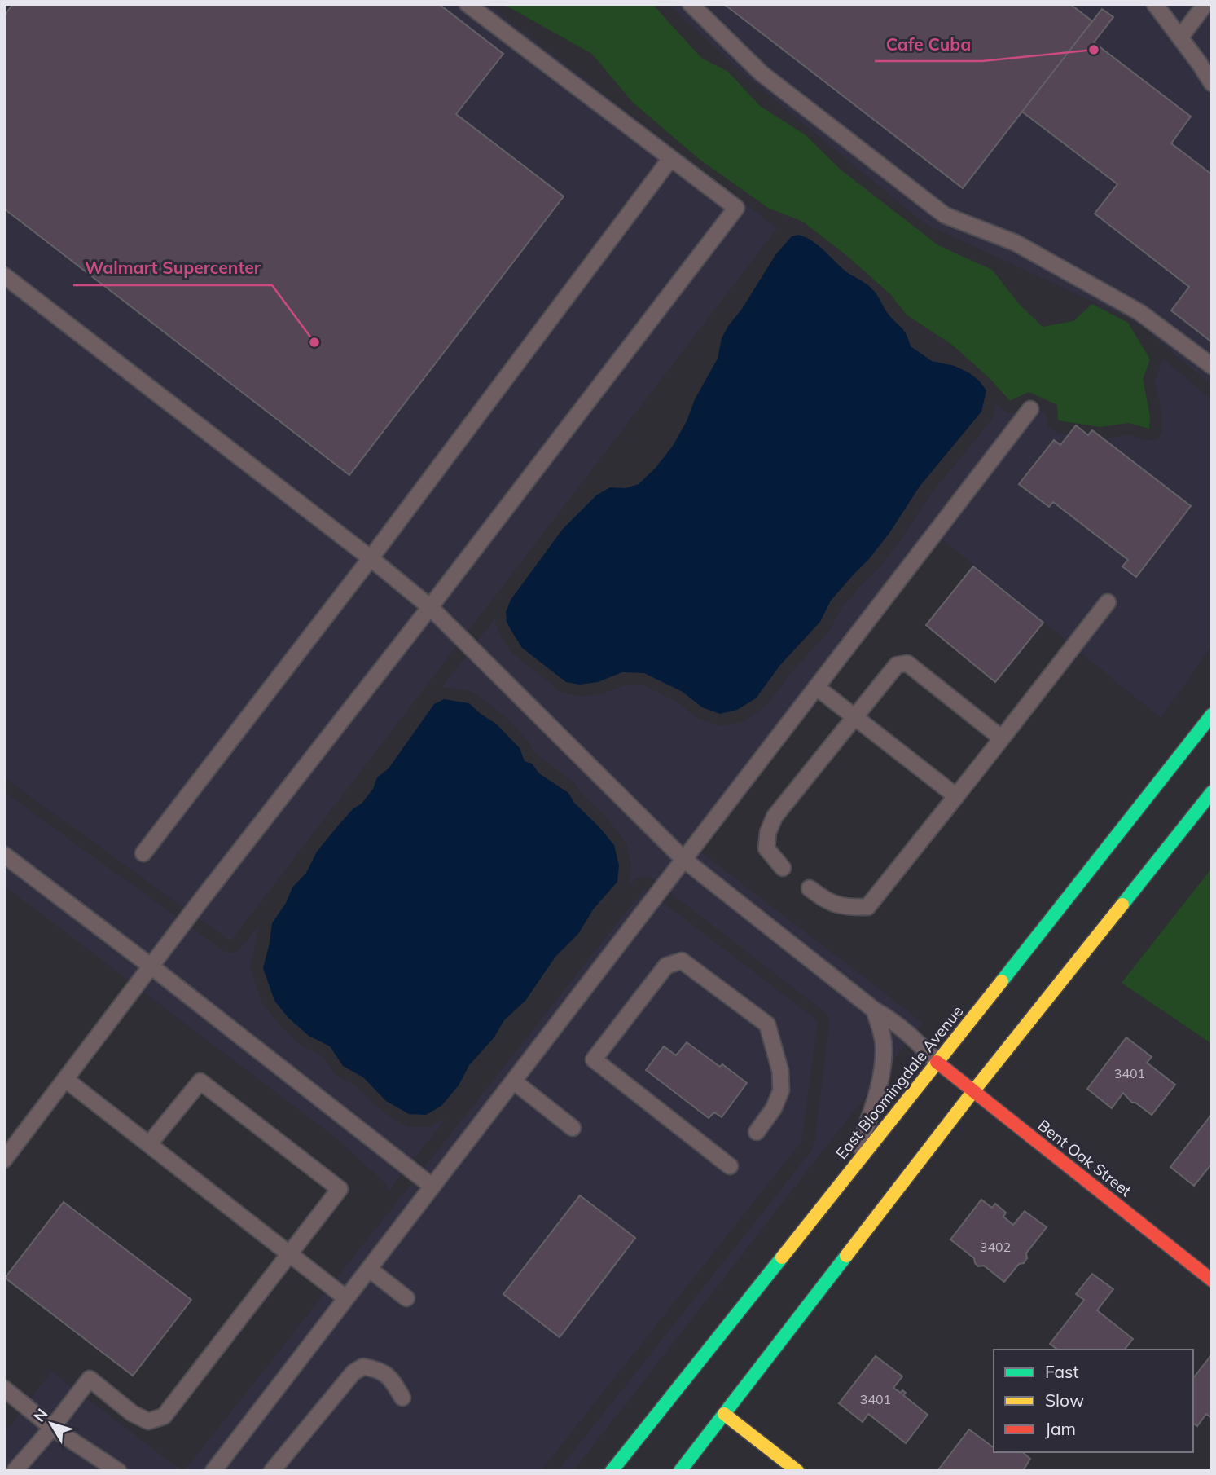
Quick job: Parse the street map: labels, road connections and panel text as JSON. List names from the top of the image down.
{
  "streets": {
    "main road": ["East Bloomingdale Avenue", "Bent Oak Street"]
  },
  "crossings": [
    ["East Bloomingdale Avenue", "Bent Oak Street"]
  ],
  "places": ["Cafe Cuba", "Walmart Supercenter"],
  "house_numbers": ["3401", "3402", "3401"],
  "legend": ["Fast", "Slow", "Jam"],
  "north": "top left"
}
